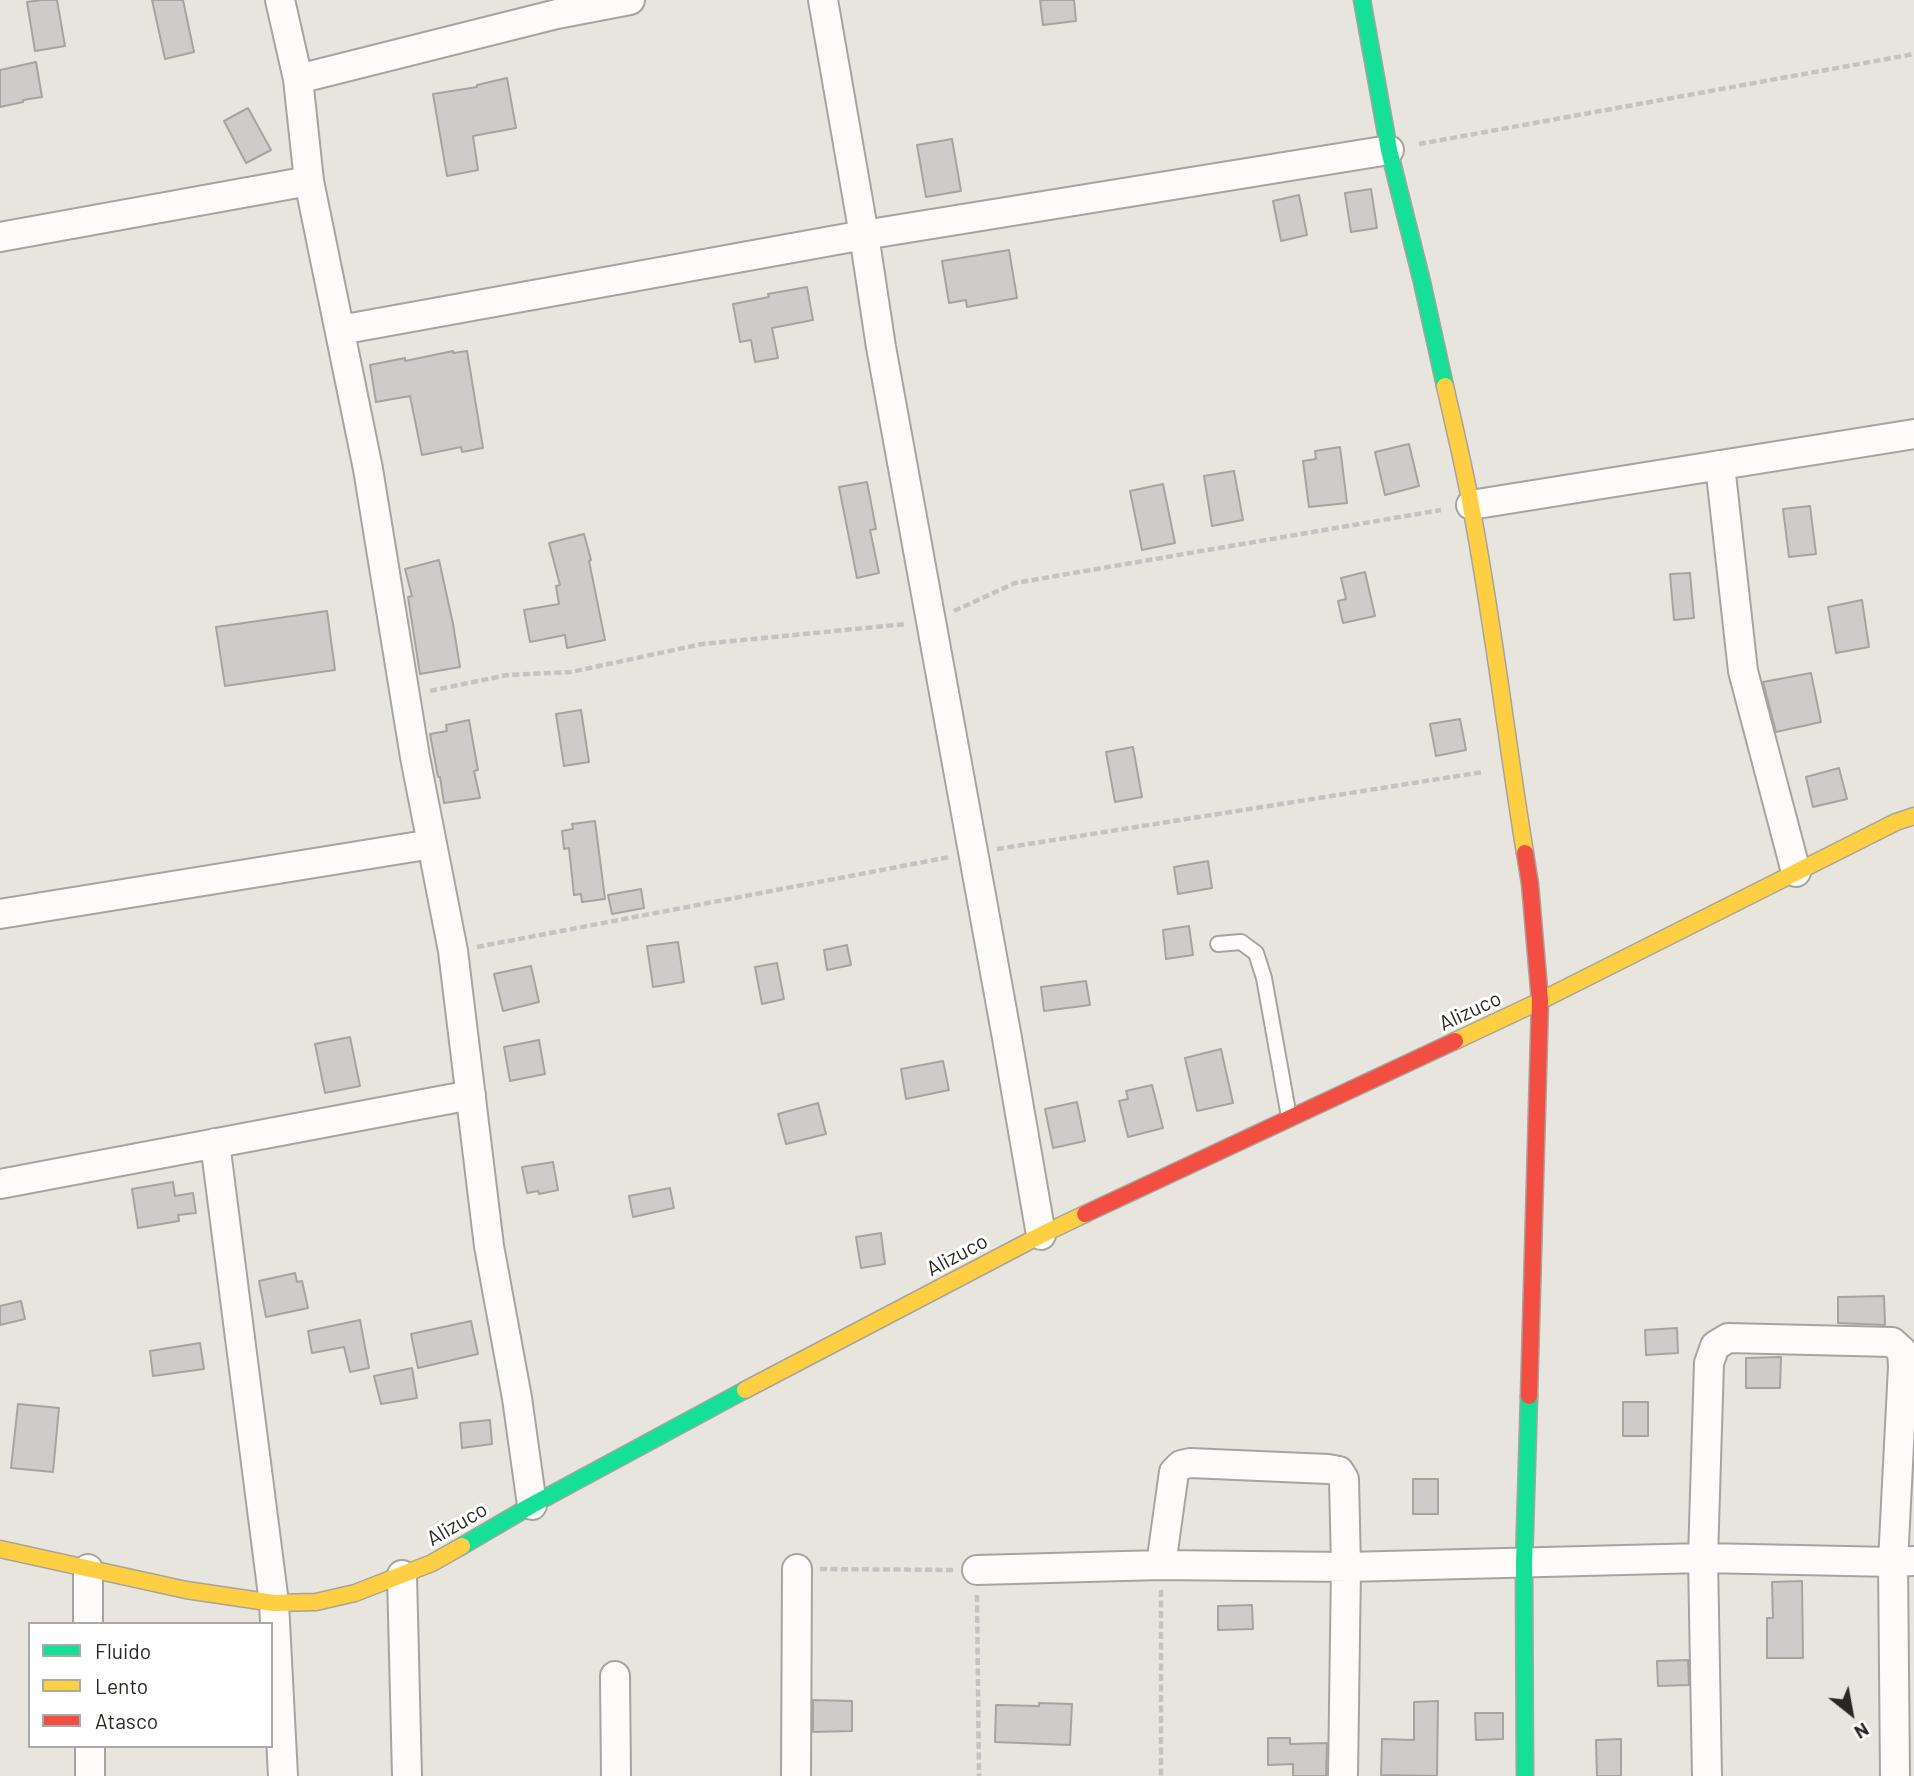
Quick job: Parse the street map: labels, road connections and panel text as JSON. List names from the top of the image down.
{
  "streets": {
    "street": ["Alizuco"]
  },
  "legend": ["Fluido", "Lento", "Atasco"],
  "north": "bottom right"
}
